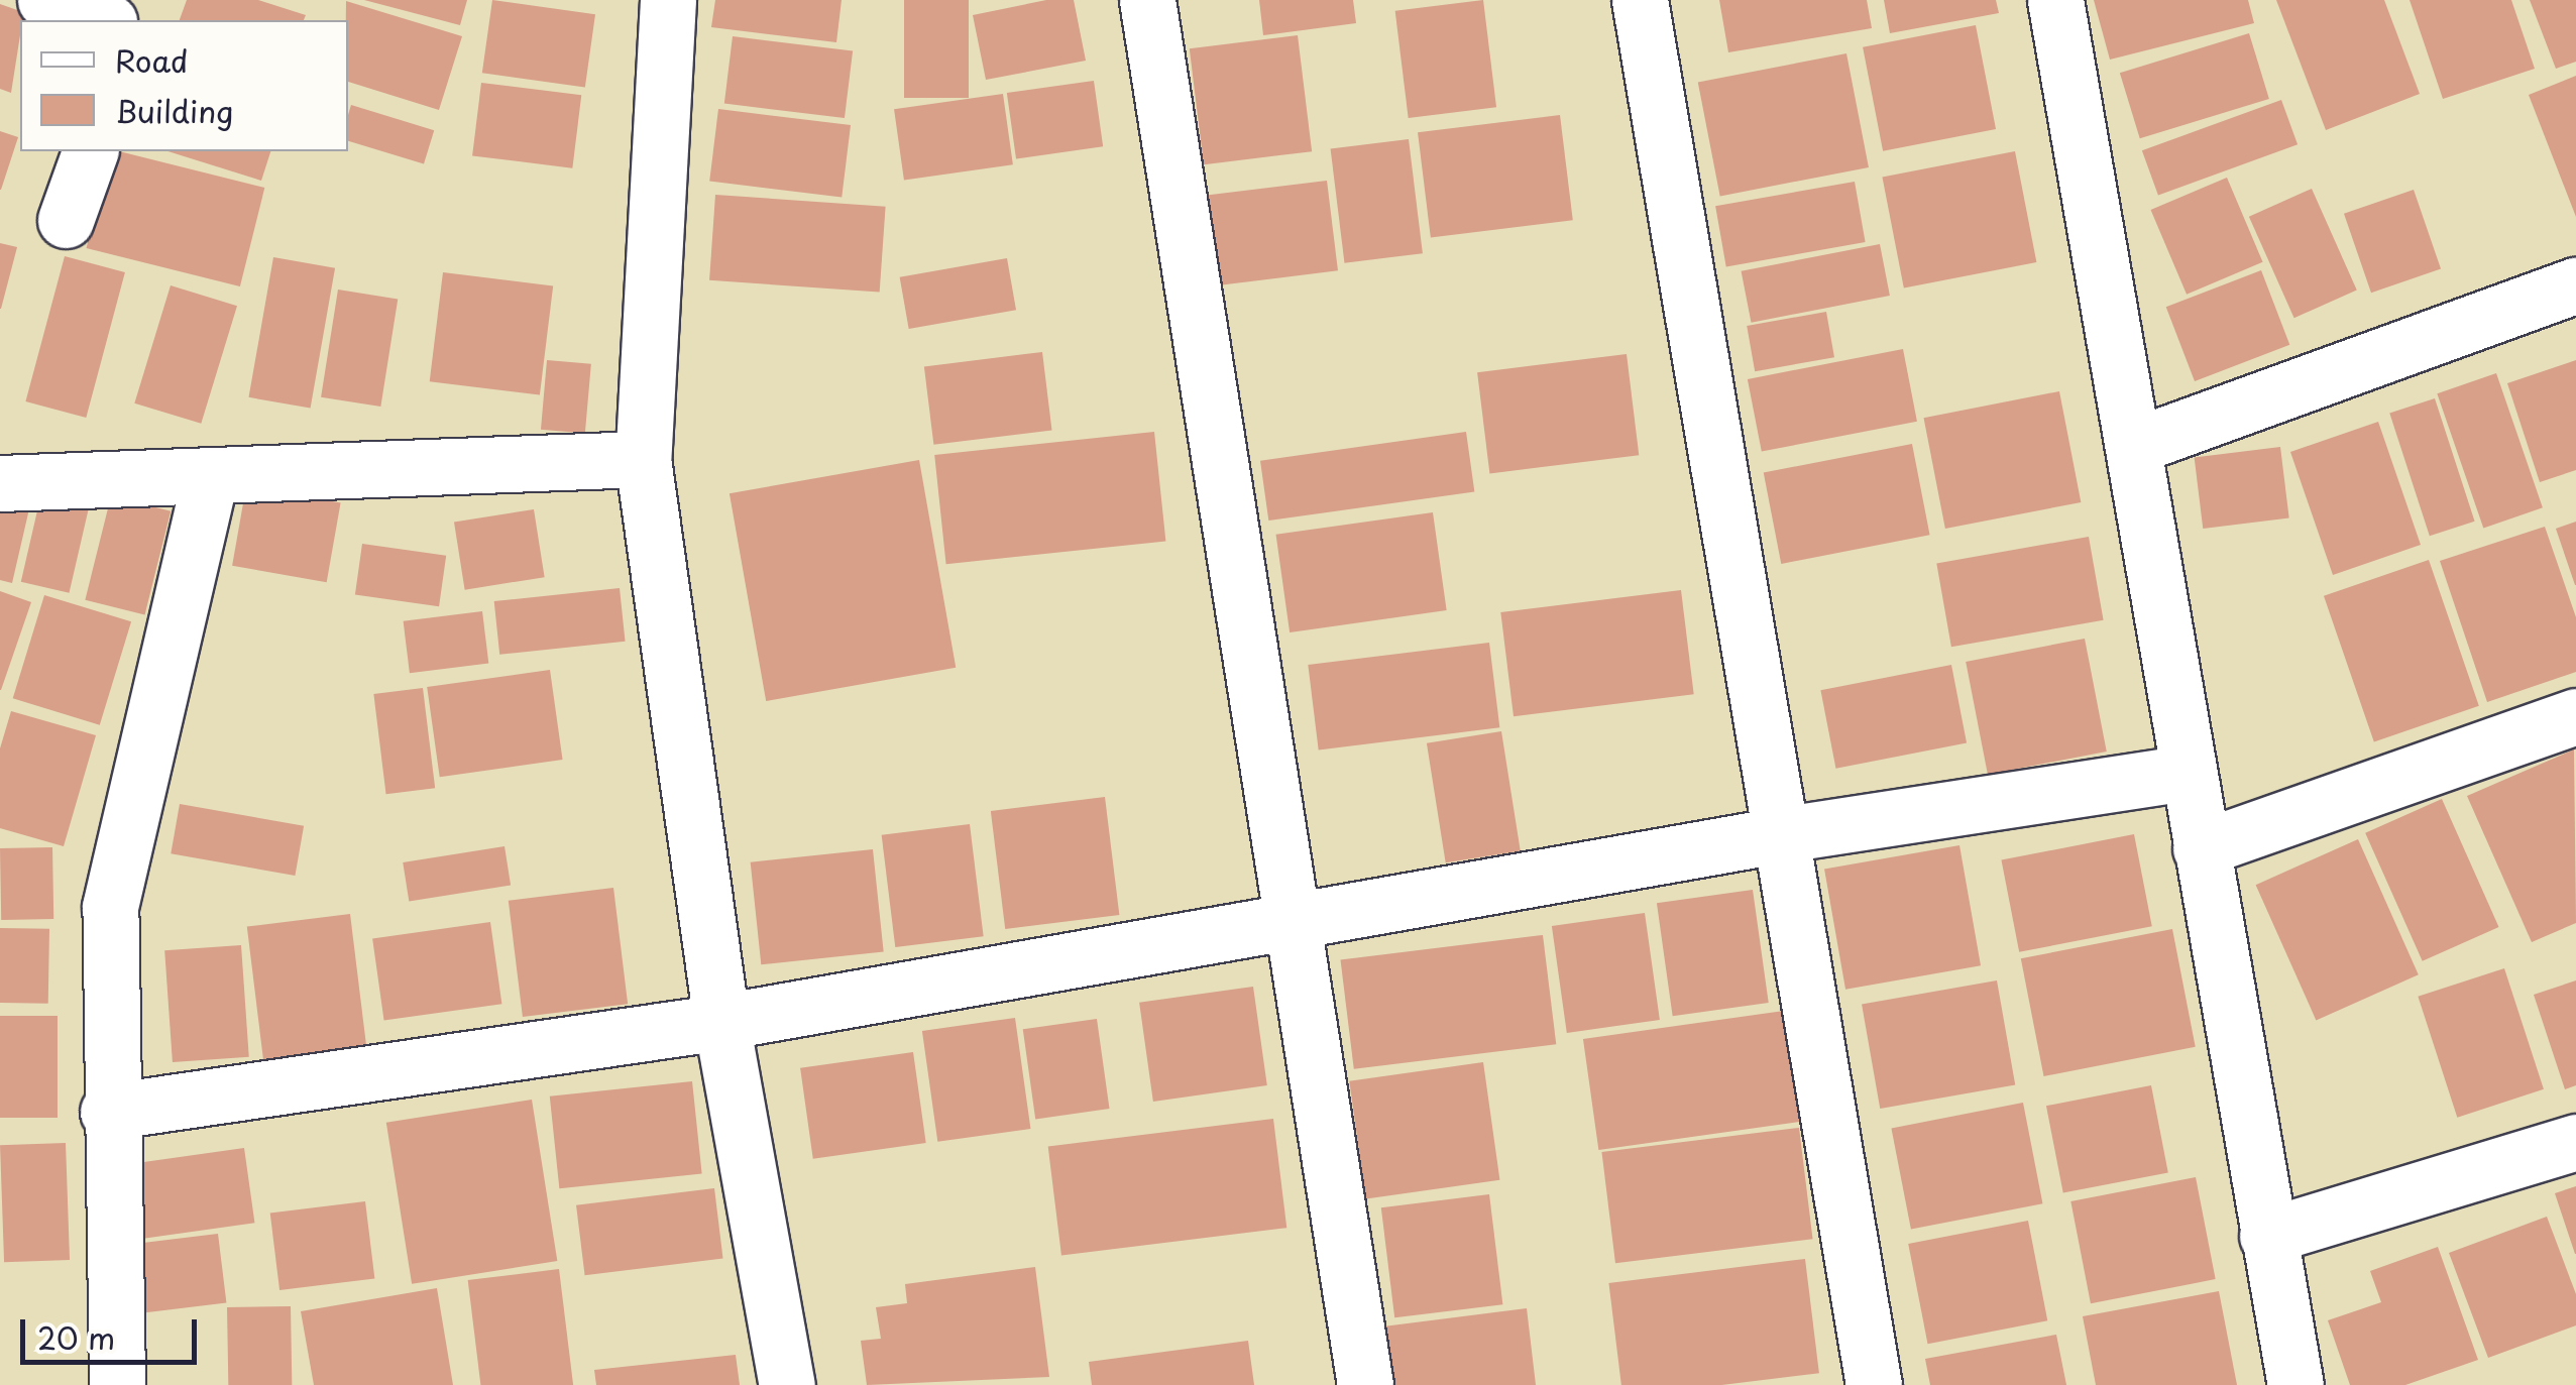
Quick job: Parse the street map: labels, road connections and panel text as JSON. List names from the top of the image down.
{
  "legend": ["Road", "Building"],
  "scale_bar": "20 m"
}
